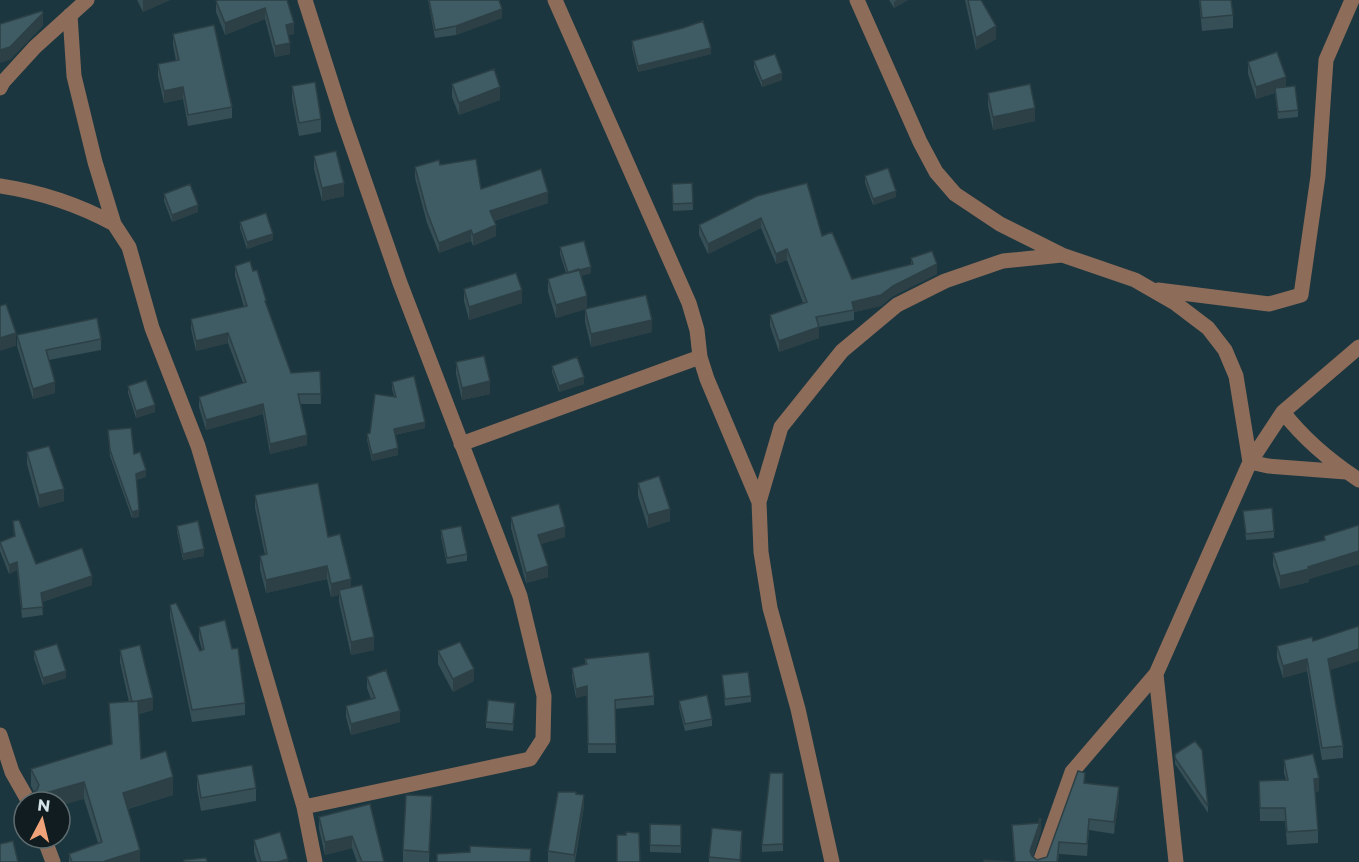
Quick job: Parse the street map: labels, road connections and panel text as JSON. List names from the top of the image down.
{
  "north": "top"
}
